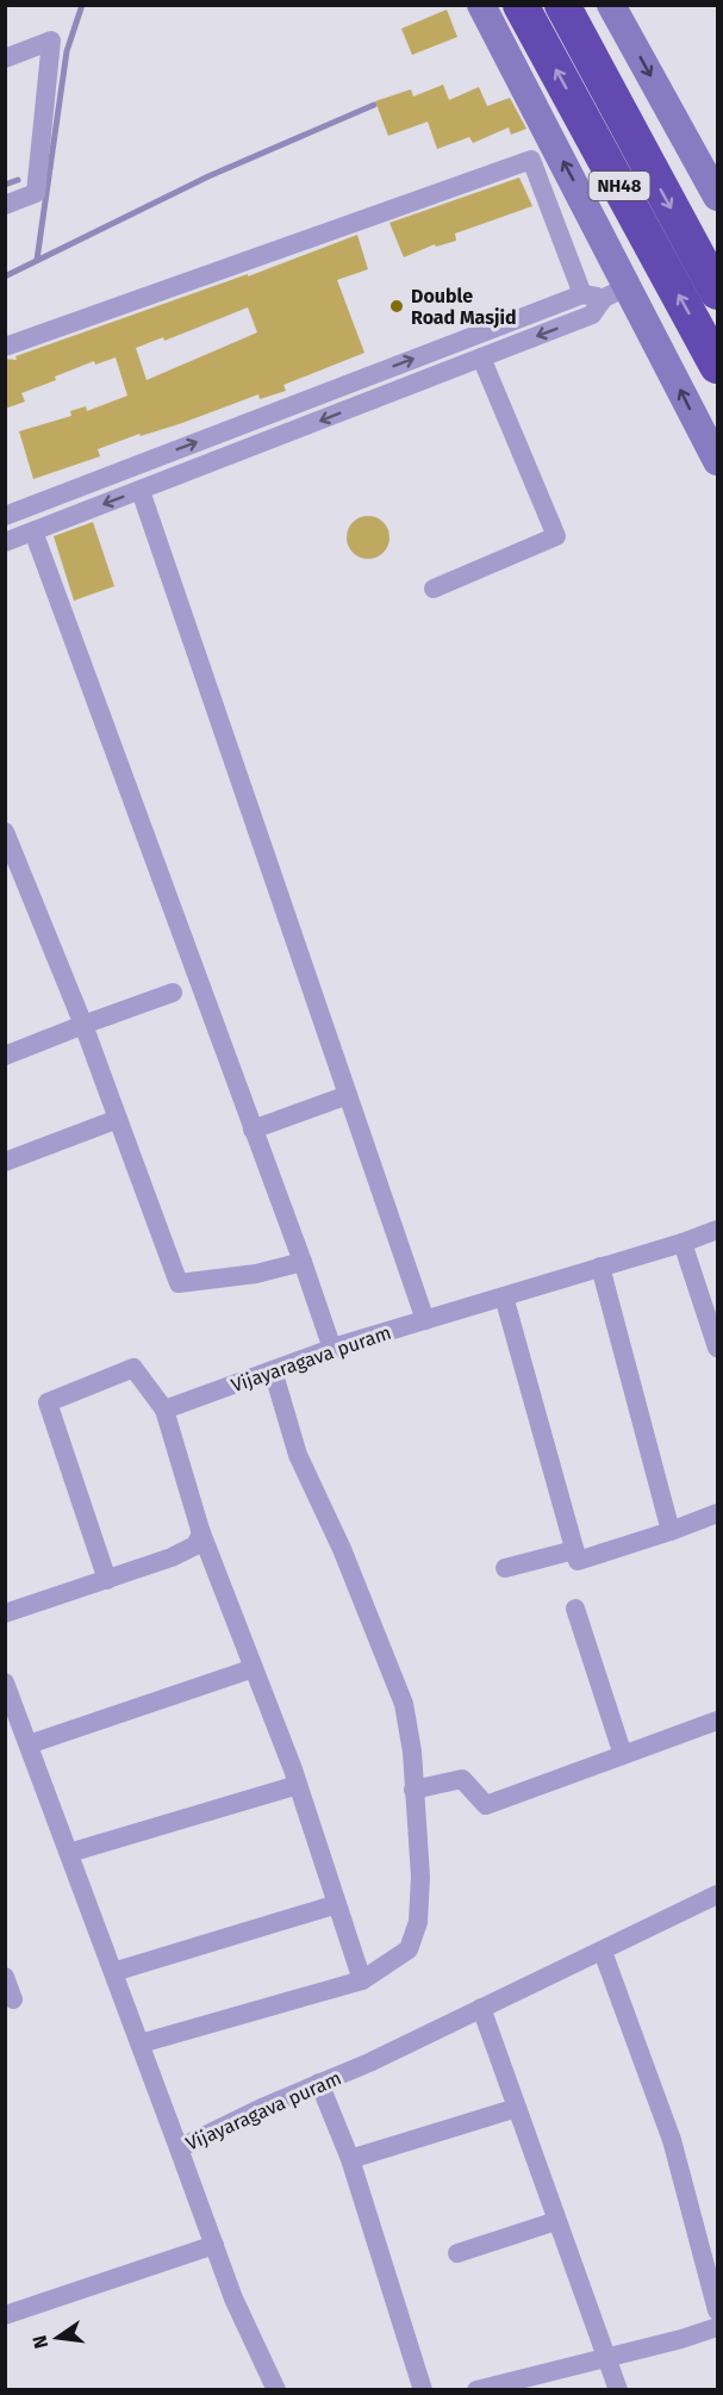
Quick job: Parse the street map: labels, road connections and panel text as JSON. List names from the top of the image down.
{
  "streets": {
    "highway": ["NH48"],
    "street": ["Vijayaragava puram"]
  },
  "places": ["Double Road Masjid"],
  "north": "left"
}
